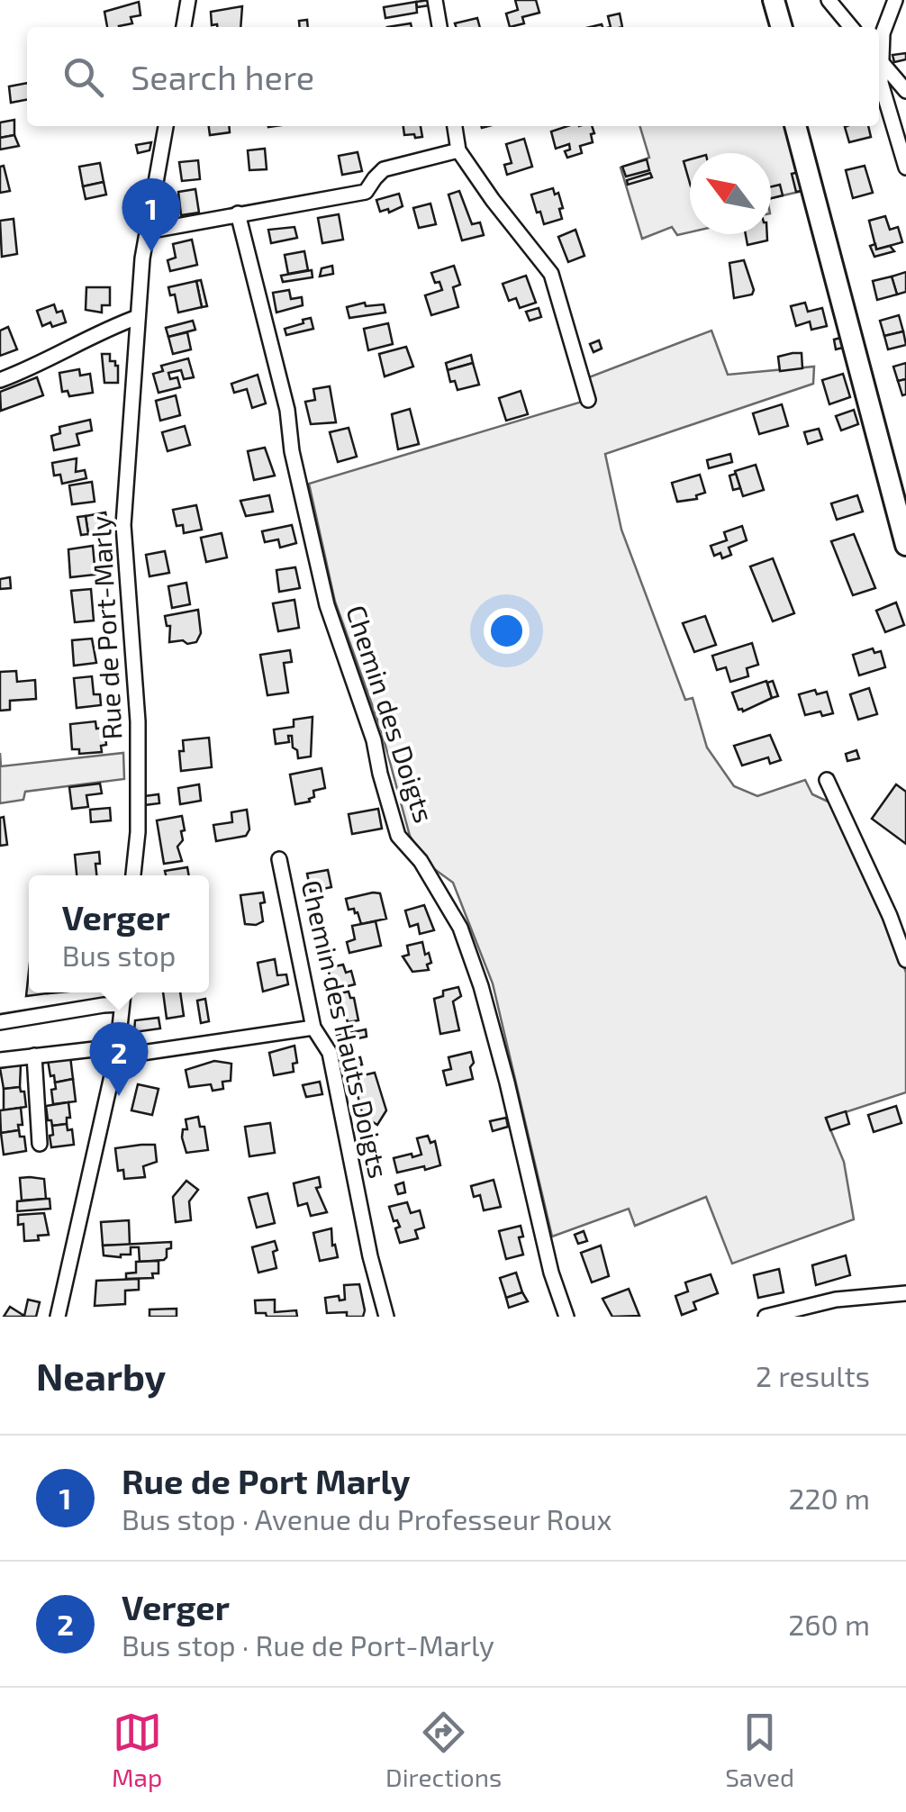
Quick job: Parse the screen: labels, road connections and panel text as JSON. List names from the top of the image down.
{
  "streets": {
    "street": ["Rue de Port-Marly", "Chemin des Doigts", "Chemin des Hauts Doigts"]
  },
  "north": "top left",
  "page": {
    "search": "Search here",
    "pins": ["1", "2"],
    "popup": ["Verger", "Bus stop"],
    "heading": ["Nearby", "2 results"],
    "list": [
      {
        "mark": "1",
        "name": "Rue de Port Marly",
        "note": "Bus stop · Avenue du Professeur Roux",
        "value": "220 m"
      },
      {
        "mark": "2",
        "name": "Verger",
        "note": "Bus stop · Rue de Port-Marly",
        "value": "260 m"
      }
    ],
    "nav": ["Map", "Directions", "Saved"]
  }
}
